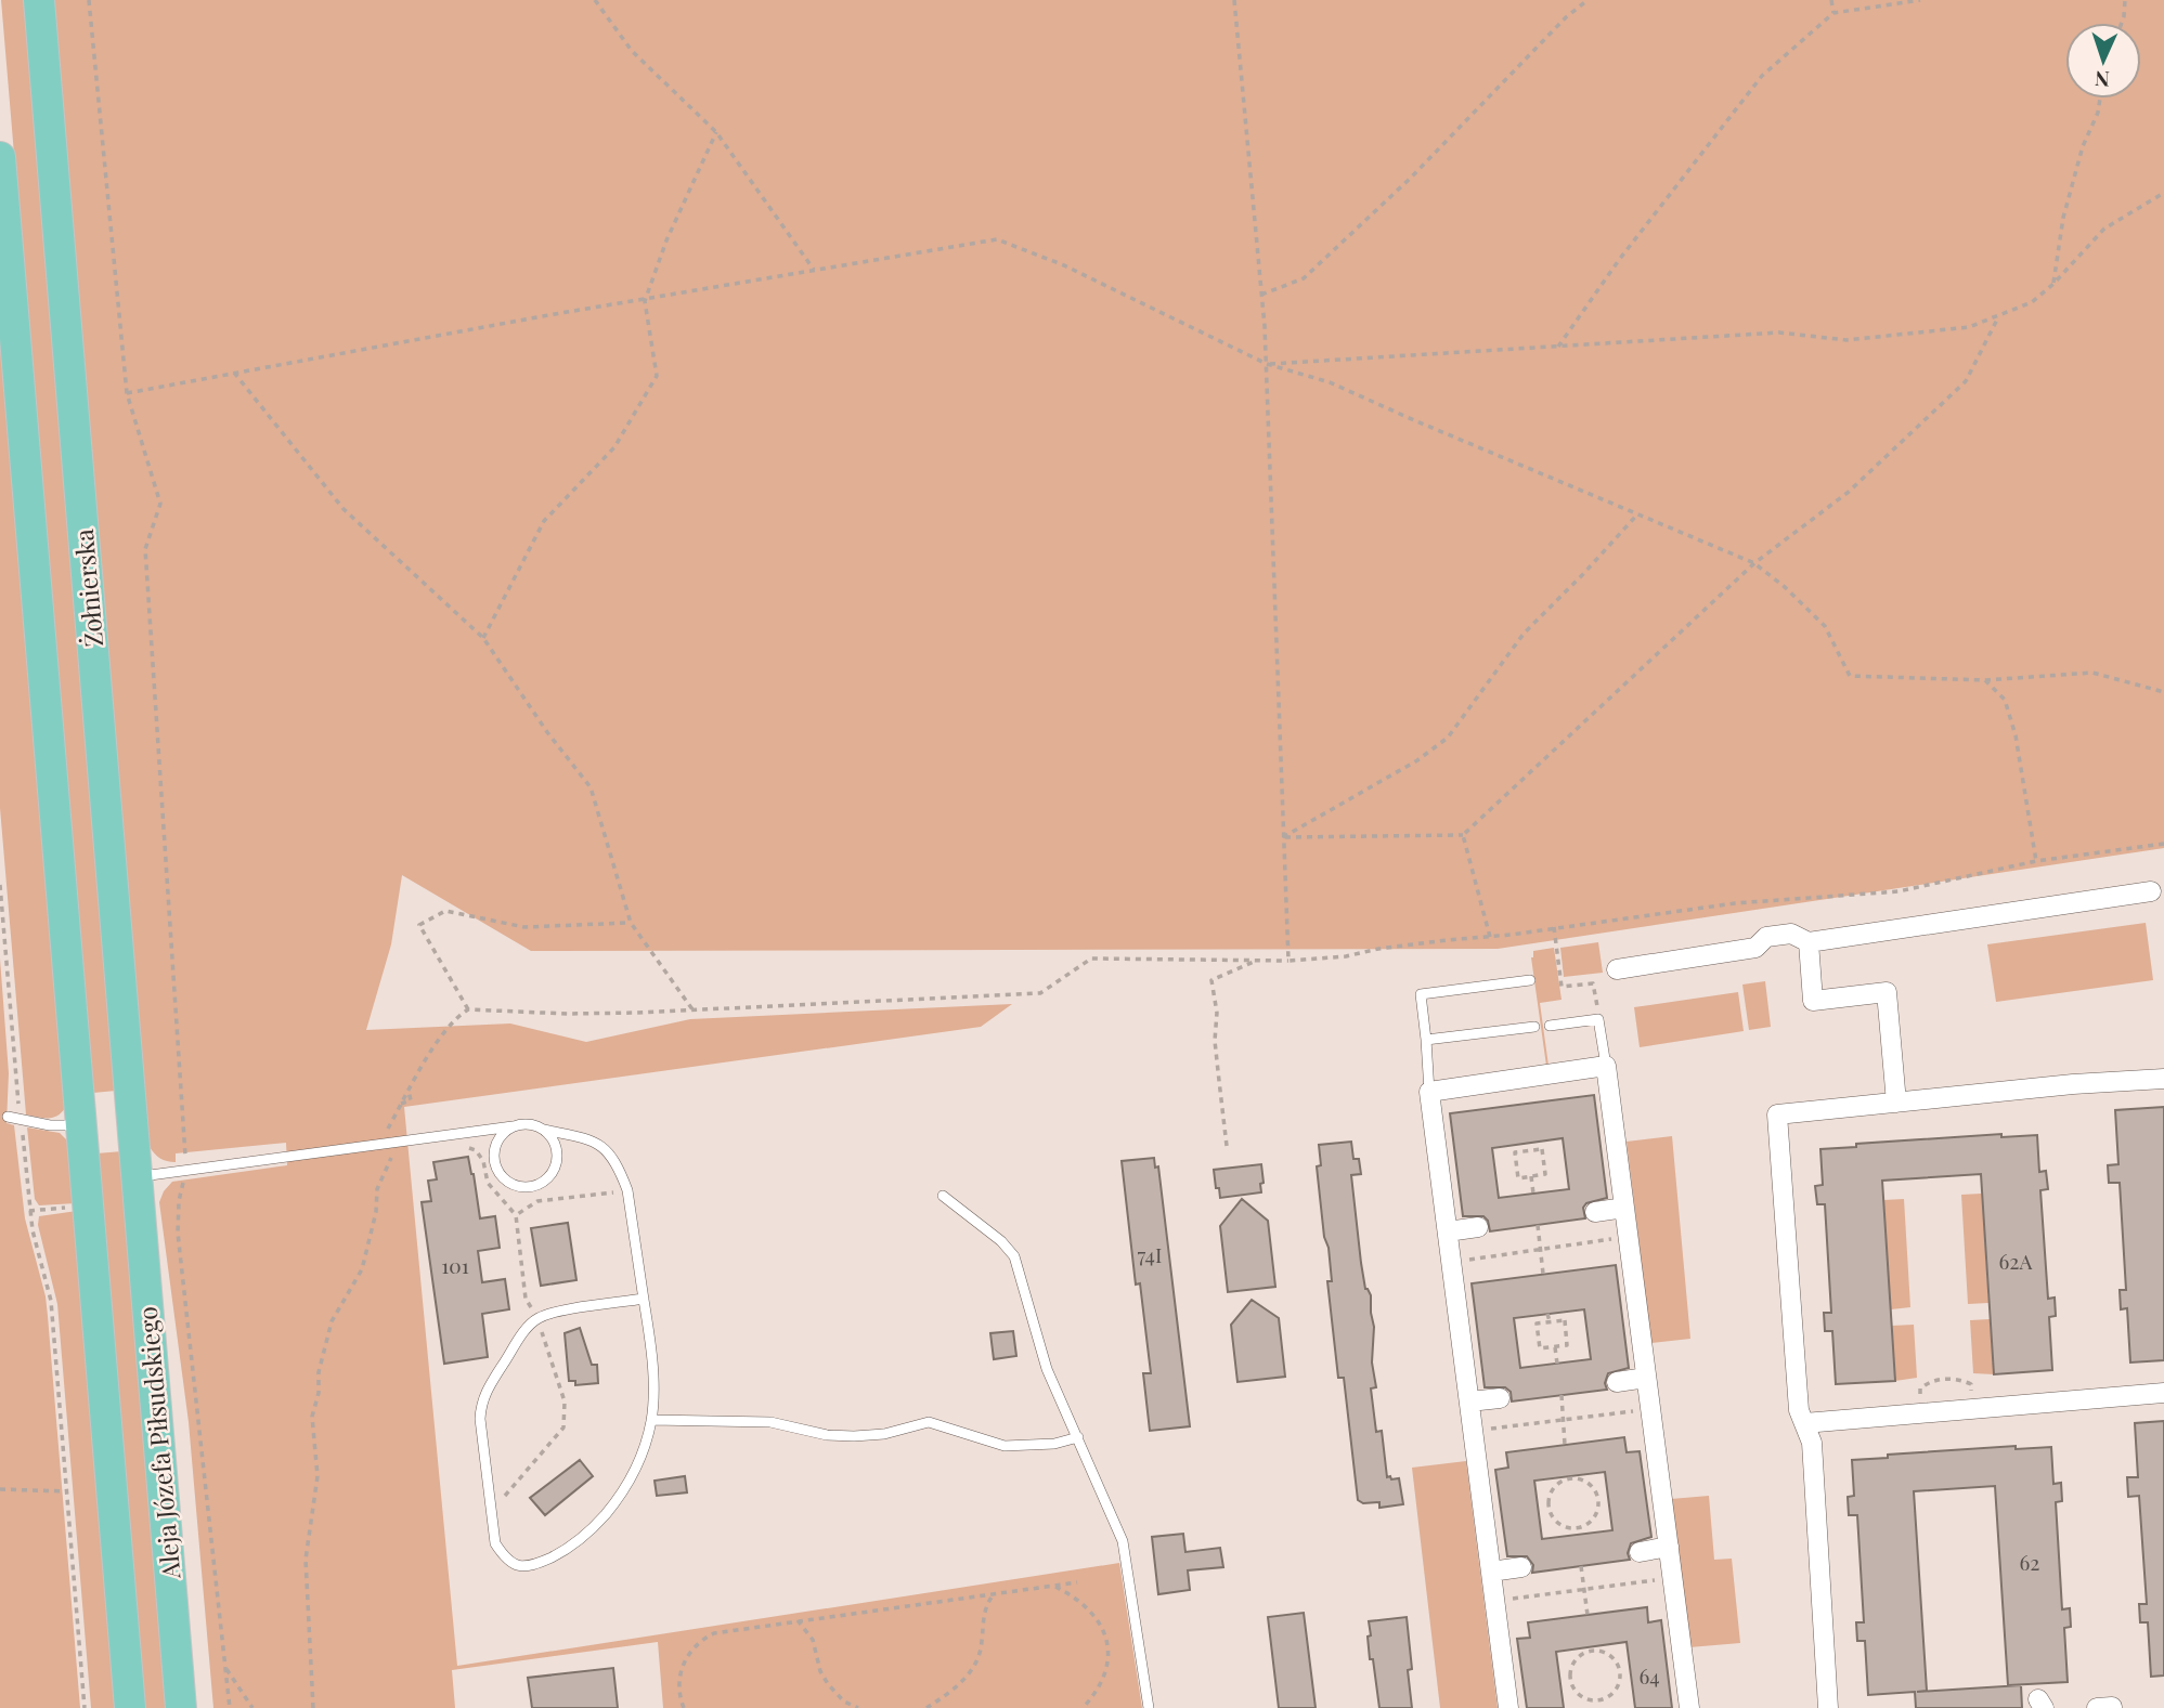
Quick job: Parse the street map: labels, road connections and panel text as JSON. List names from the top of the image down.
{
  "streets": {
    "main road": ["Żołnierska", "Aleja Józefa Piłsudskiego"]
  },
  "crossings": [
    ["Żołnierska", "Aleja Józefa Piłsudskiego"]
  ],
  "house_numbers": [
    "74I",
    "62A",
    "101",
    "62",
    "64"
  ],
  "north": "bottom"
}
